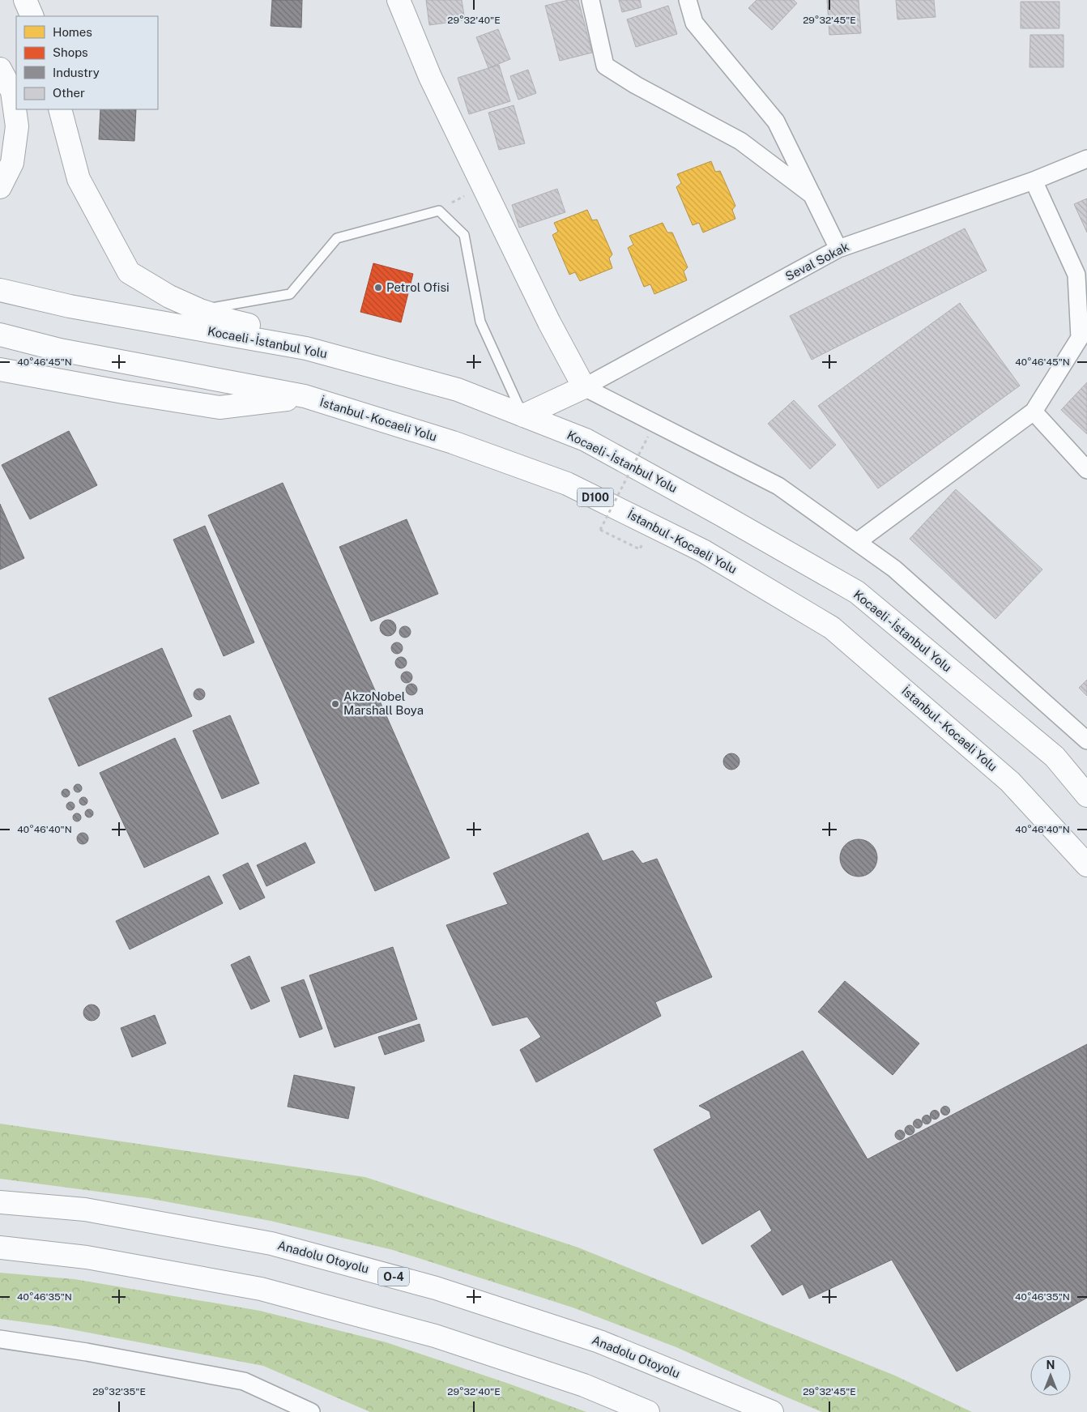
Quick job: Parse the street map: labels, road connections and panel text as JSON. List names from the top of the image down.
{
  "streets": {
    "main road": [
      "Kocaeli - İstanbul Yolu",
      "İstanbul - Kocaeli Yolu",
      "D100",
      "Anadolu Otoyolu",
      "O-4"
    ],
    "street": ["Seval Sokak"]
  },
  "places": ["Petrol Ofisi", "AkzoNobel Marshall Boya"],
  "legend": [
    "Homes",
    "Shops",
    "Industry",
    "Other"
  ],
  "north": "top",
  "coordinates": [
    "29°32'40\"E",
    "29°32'45\"E",
    "40°46'45\"N",
    "40°46'40\"N",
    "40°46'35\"N",
    "29°32'35\"E"
  ]
}
